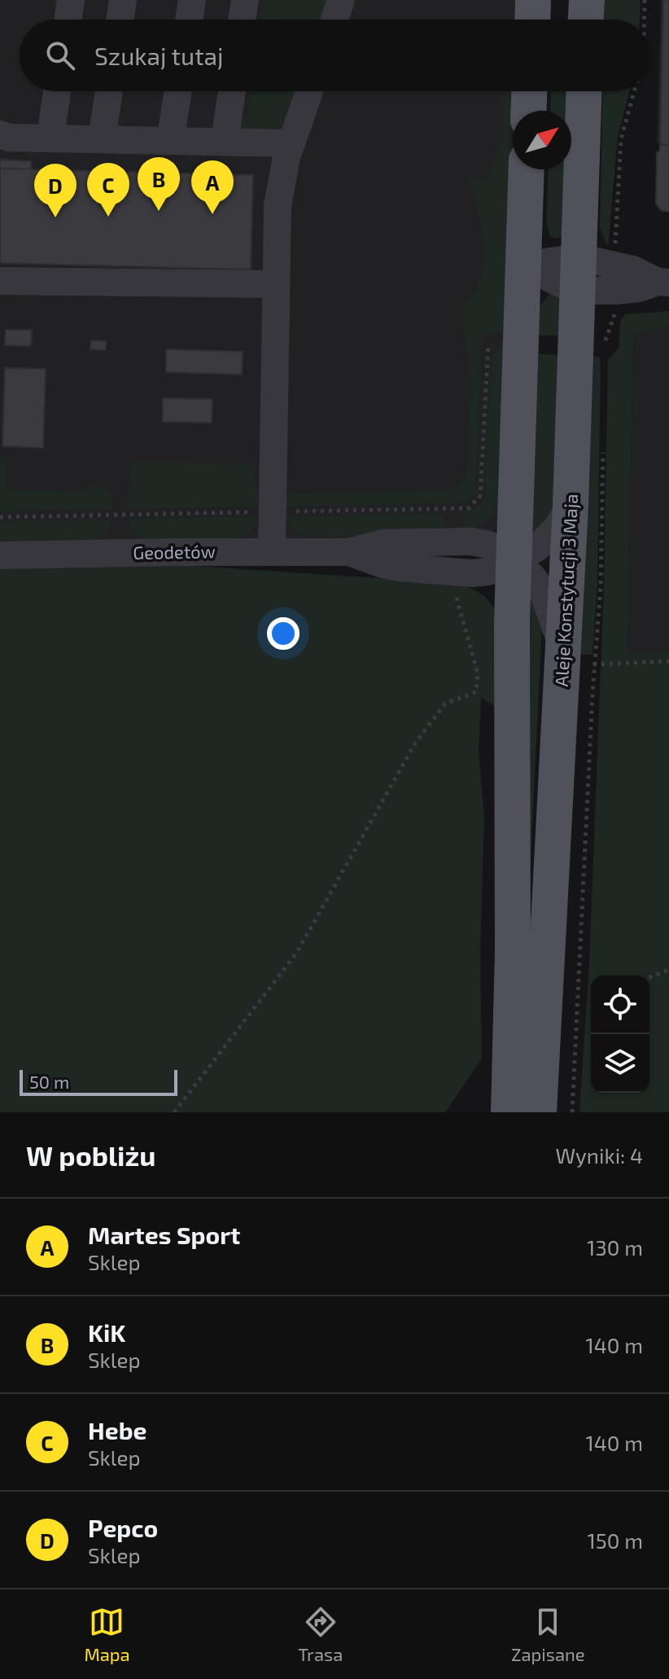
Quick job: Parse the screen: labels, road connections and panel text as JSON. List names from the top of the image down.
{
  "streets": {
    "main road": ["Aleje Konstytucji 3 Maja"],
    "street": ["Geodetów"]
  },
  "crossings": [
    ["Geodetów", "Aleje Konstytucji 3 Maja"]
  ],
  "scale_bar": "50 m",
  "north": "top right",
  "page": {
    "search": "Szukaj tutaj",
    "pins": [
      "B",
      "A",
      "C",
      "D"
    ],
    "scale": "50 m",
    "heading": ["W pobliżu", "Wyniki: 4"],
    "list": [
      {
        "mark": "A",
        "name": "Martes Sport",
        "note": "Sklep",
        "value": "130 m"
      },
      {
        "mark": "B",
        "name": "KiK",
        "note": "Sklep",
        "value": "140 m"
      },
      {
        "mark": "C",
        "name": "Hebe",
        "note": "Sklep",
        "value": "140 m"
      },
      {
        "mark": "D",
        "name": "Pepco",
        "note": "Sklep",
        "value": "150 m"
      }
    ],
    "nav": ["Mapa", "Trasa", "Zapisane"]
  }
}
